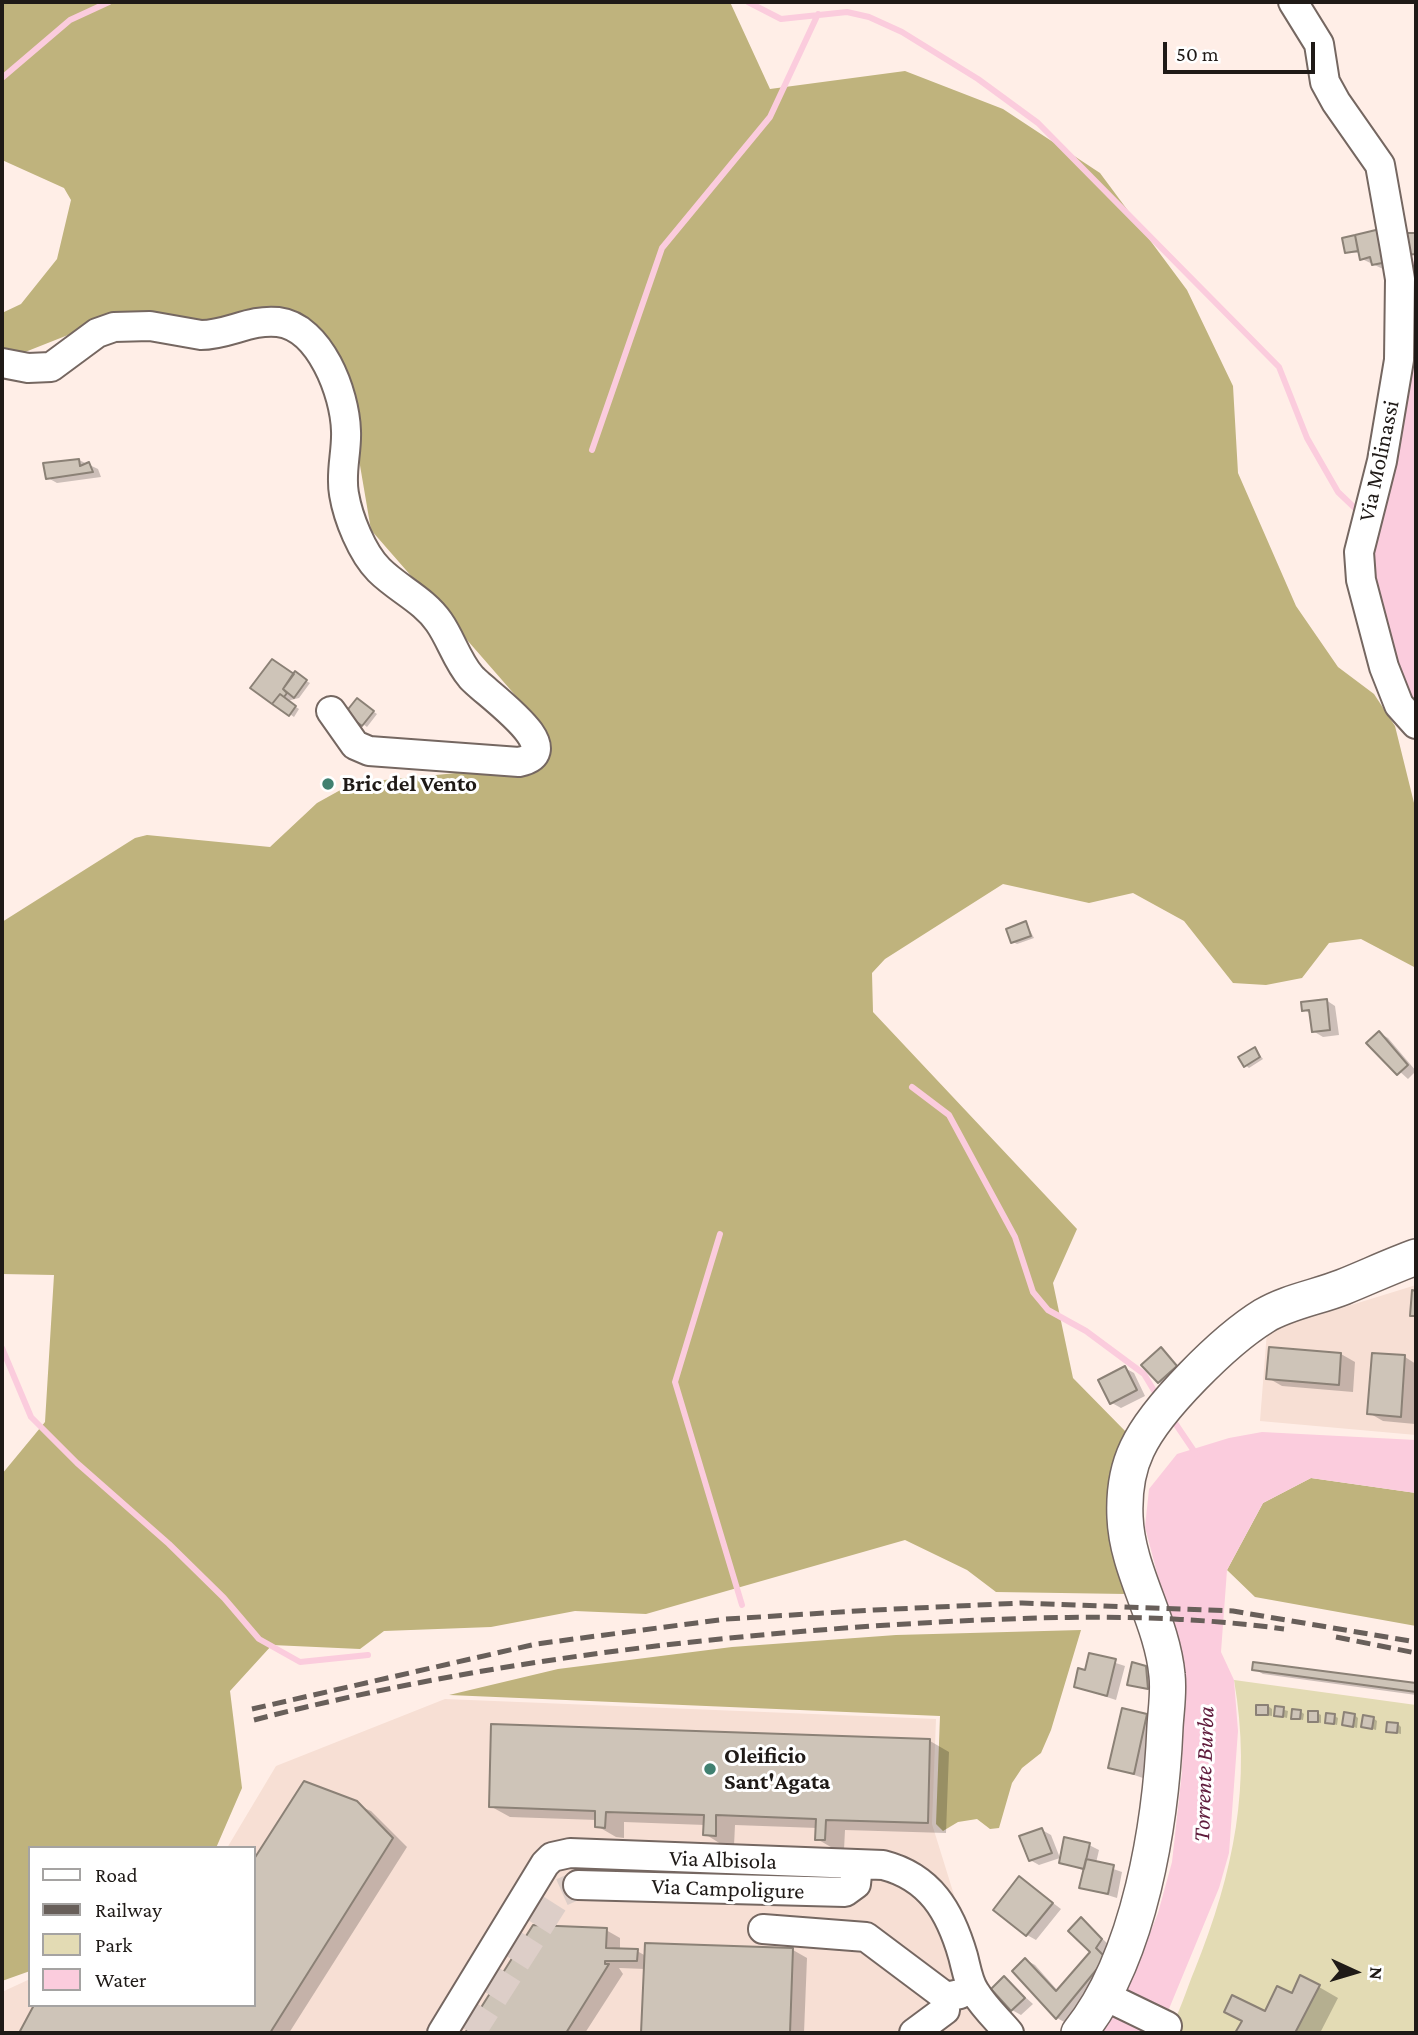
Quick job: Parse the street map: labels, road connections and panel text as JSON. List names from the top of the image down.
{
  "streets": {
    "street": ["Via Molinassi", "Via Albisola", "Via Campoligure"]
  },
  "crossings": [
    ["Via Albisola", "Via Campoligure"]
  ],
  "water": ["Torrente Burba"],
  "places": ["Bric del Vento", "Oleificio Sant'Agata"],
  "legend": [
    "Road",
    "Railway",
    "Park",
    "Water"
  ],
  "scale_bar": "50 m",
  "north": "right"
}
